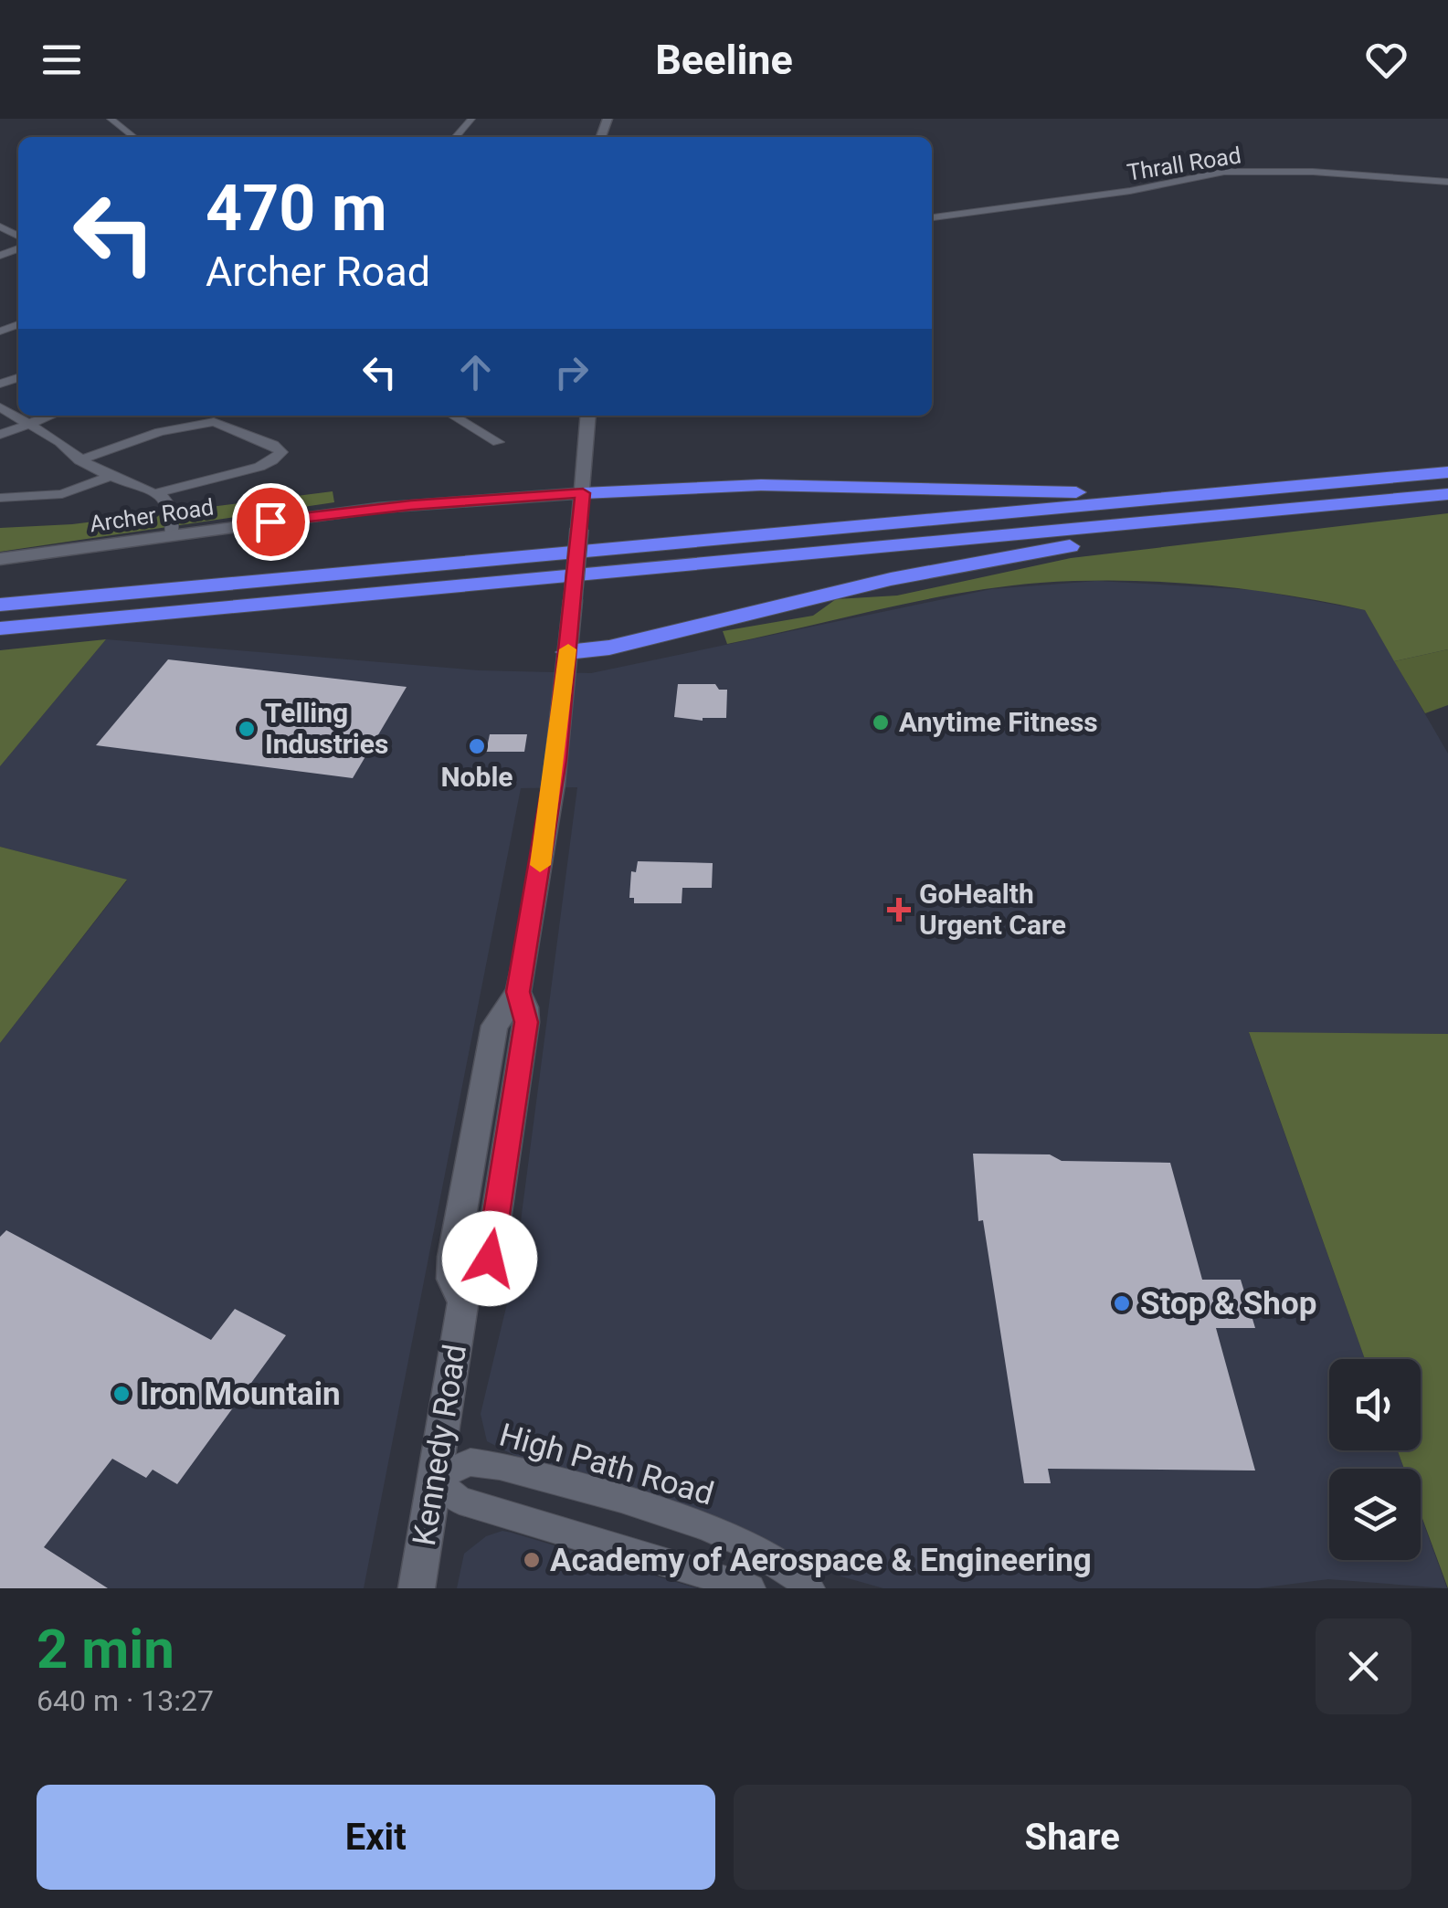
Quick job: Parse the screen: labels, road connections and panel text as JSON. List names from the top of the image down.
{
  "streets": {
    "street": [
      "Thrall Road",
      "Archer Road",
      "Kennedy Road",
      "High Path Road"
    ]
  },
  "crossings": [
    ["Archer Road", "Kennedy Road"],
    ["Kennedy Road", "High Path Road"]
  ],
  "places": {
    "other": [
      "Anytime Fitness",
      "Telling Industries",
      "Noble",
      "Stop & Shop",
      "Iron Mountain",
      "Academy of Aerospace & Engineering"
    ],
    "health": ["GoHealth Urgent Care"]
  },
  "page": {
    "header": "Beeline",
    "turn": ["470 m", "Archer Road"],
    "heading": ["2 min", "640 m · 13:27"],
    "buttons": ["Exit", "Share"]
  }
}
